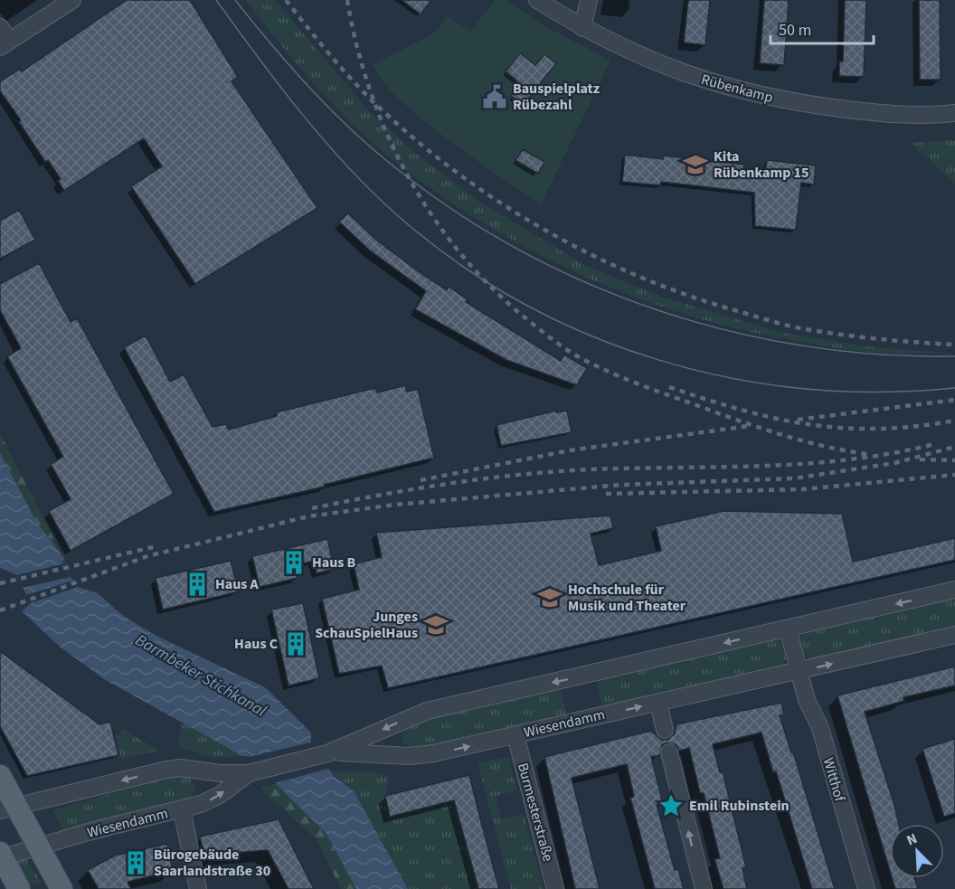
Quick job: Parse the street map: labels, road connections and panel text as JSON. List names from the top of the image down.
{
  "streets": {
    "street": [
      "Rübenkamp",
      "Wiesendamm",
      "Witthof",
      "Burmesterstraße"
    ]
  },
  "crossings": [
    ["Wiesendamm", "Witthof"],
    ["Wiesendamm", "Burmesterstraße"]
  ],
  "water": ["Barmbeker Stichkanal"],
  "places": {
    "public building": ["Bauspielplatz Rübezahl"],
    "school or university": ["Kita Rübenkamp 15", "Hochschule für Musik und Theater", "Junges SchauSpielHaus"],
    "building": [
      "Haus B",
      "Haus A",
      "Haus C",
      "Bürogebäude Saarlandstraße 30"
    ],
    "place": ["Emil Rubinstein"]
  },
  "scale_bar": "50 m",
  "north": "top left"
}
